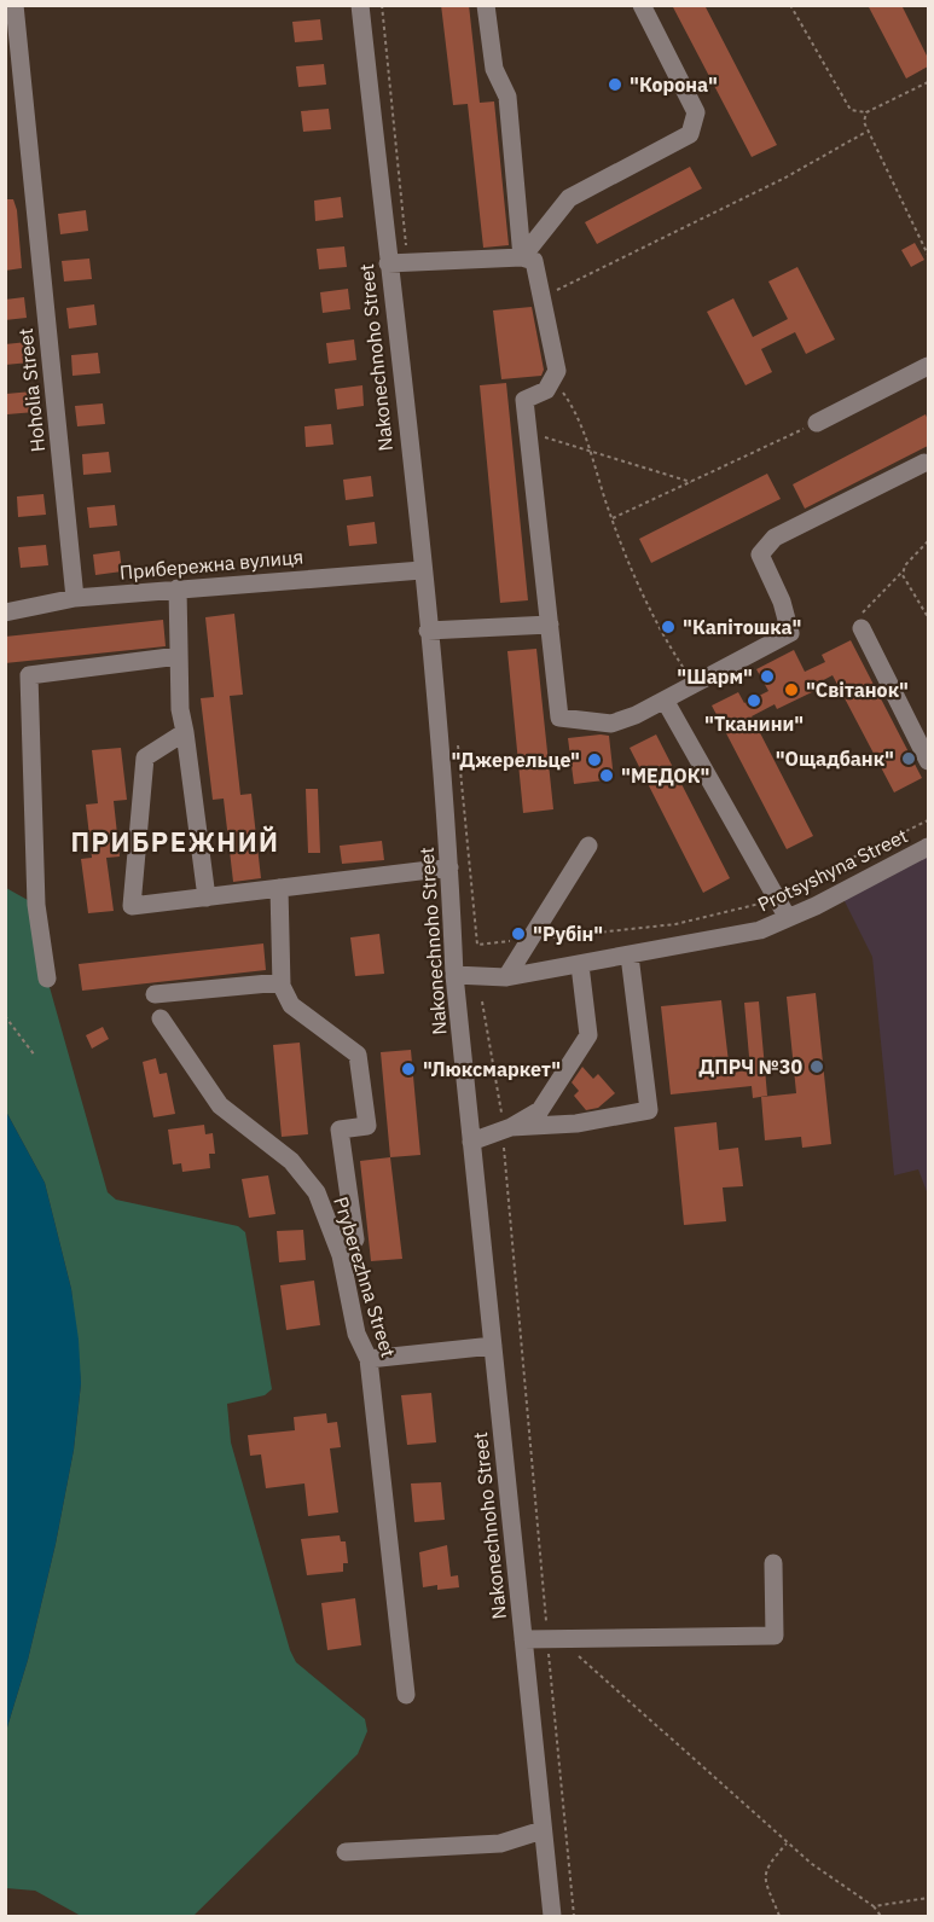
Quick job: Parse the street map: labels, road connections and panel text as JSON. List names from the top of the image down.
{
  "streets": {
    "street": [
      "Nakonechnoho Street",
      "Hoholia Street",
      "Прибережна вулиця",
      "Protsyshyna Street",
      "Pryberezhna Street"
    ]
  },
  "crossings": [
    ["Nakonechnoho Street", "Прибережна вулиця"],
    ["Nakonechnoho Street", "Protsyshyna Street"],
    ["Hoholia Street", "Прибережна вулиця"]
  ],
  "districts": ["ПРИБРЕЖНИЙ"],
  "places": [
    "\"Корона\"",
    "\"Капітошка\"",
    "\"Шарм\"",
    "\"Світанок\"",
    "\"Тканини\"",
    "\"Ощадбанк\"",
    "\"Джерельце\"",
    "\"МЕДОК\"",
    "\"Рубін\"",
    "ДПРЧ №30",
    "\"Люксмаркет\""
  ]
}
